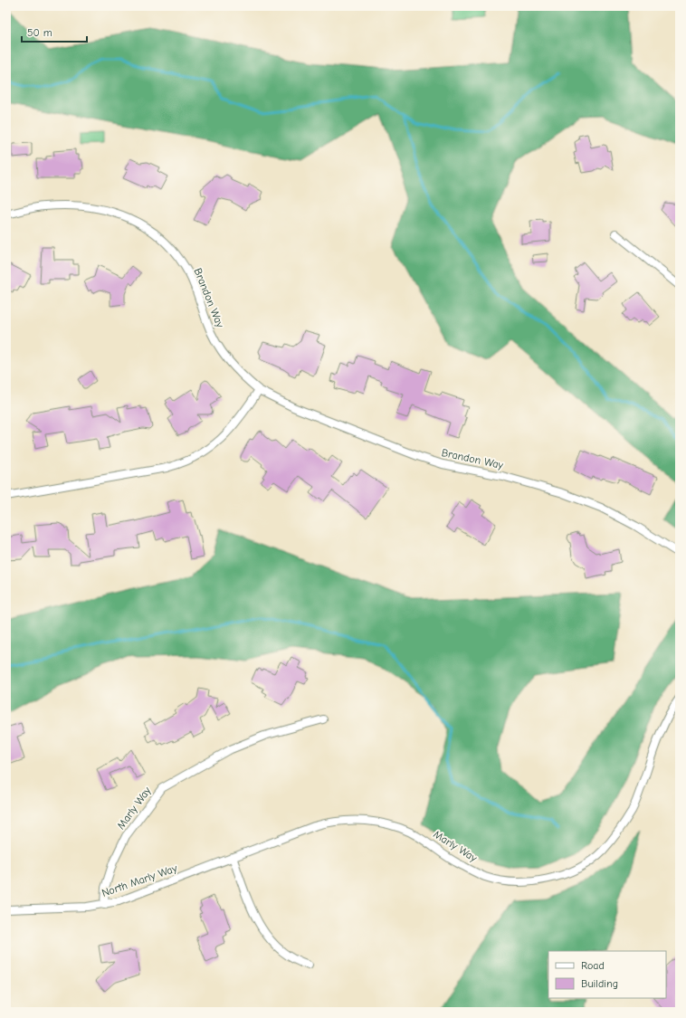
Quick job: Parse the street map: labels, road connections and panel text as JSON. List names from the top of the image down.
{
  "streets": {
    "street": ["Brandon Way", "Marly Way", "North Marly Way"]
  },
  "crossings": [
    ["Marly Way", "North Marly Way"]
  ],
  "legend": ["Road", "Building"],
  "scale_bar": "50 m"
}
